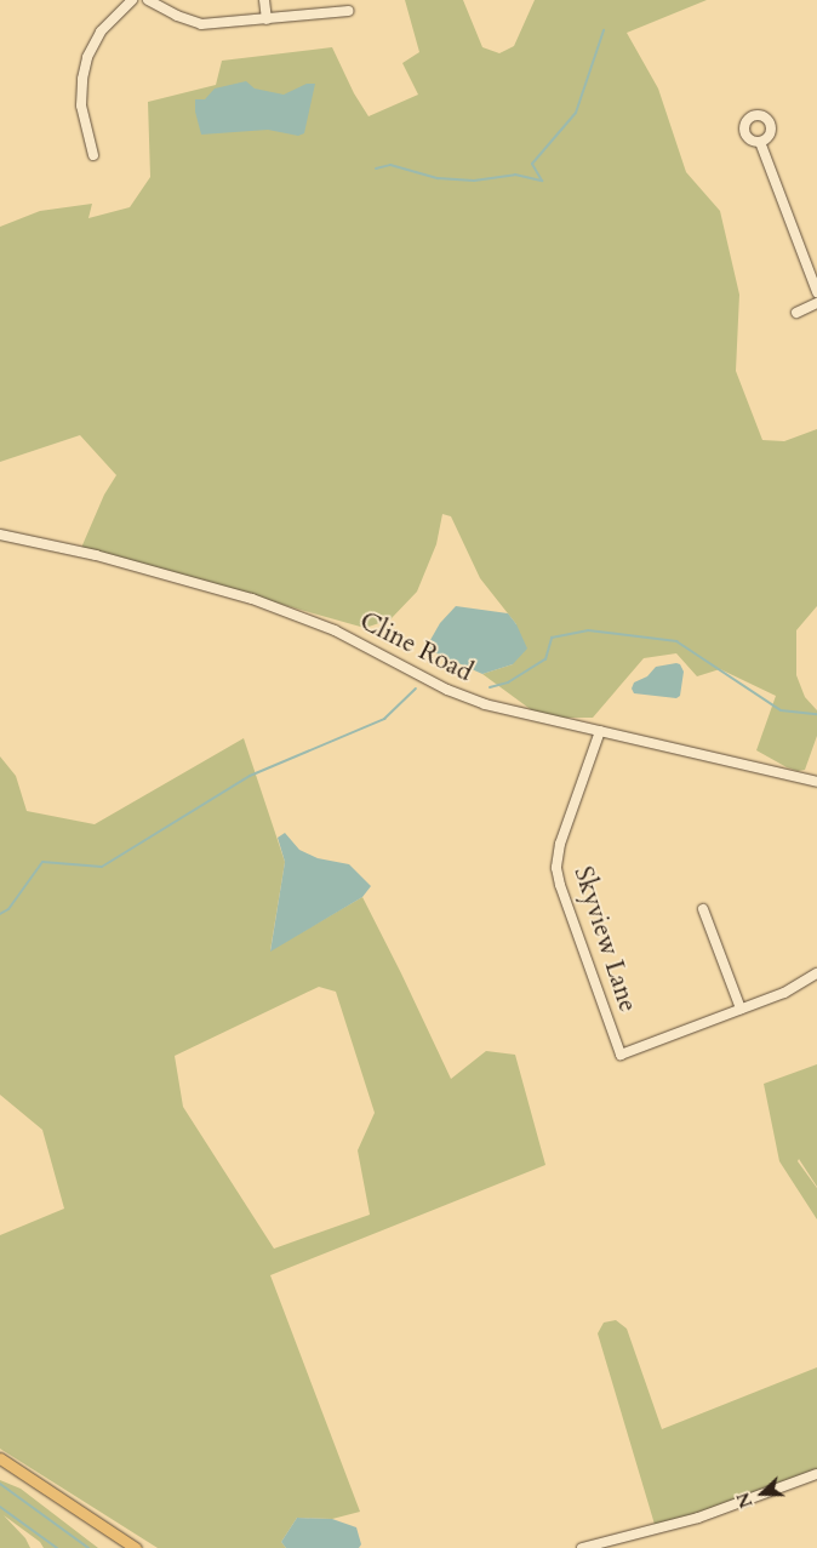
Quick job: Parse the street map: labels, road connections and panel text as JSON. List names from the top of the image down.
{
  "streets": {
    "street": ["Cline Road", "Skyview Lane"]
  },
  "crossings": [
    ["Cline Road", "Skyview Lane"]
  ],
  "north": "left"
}
